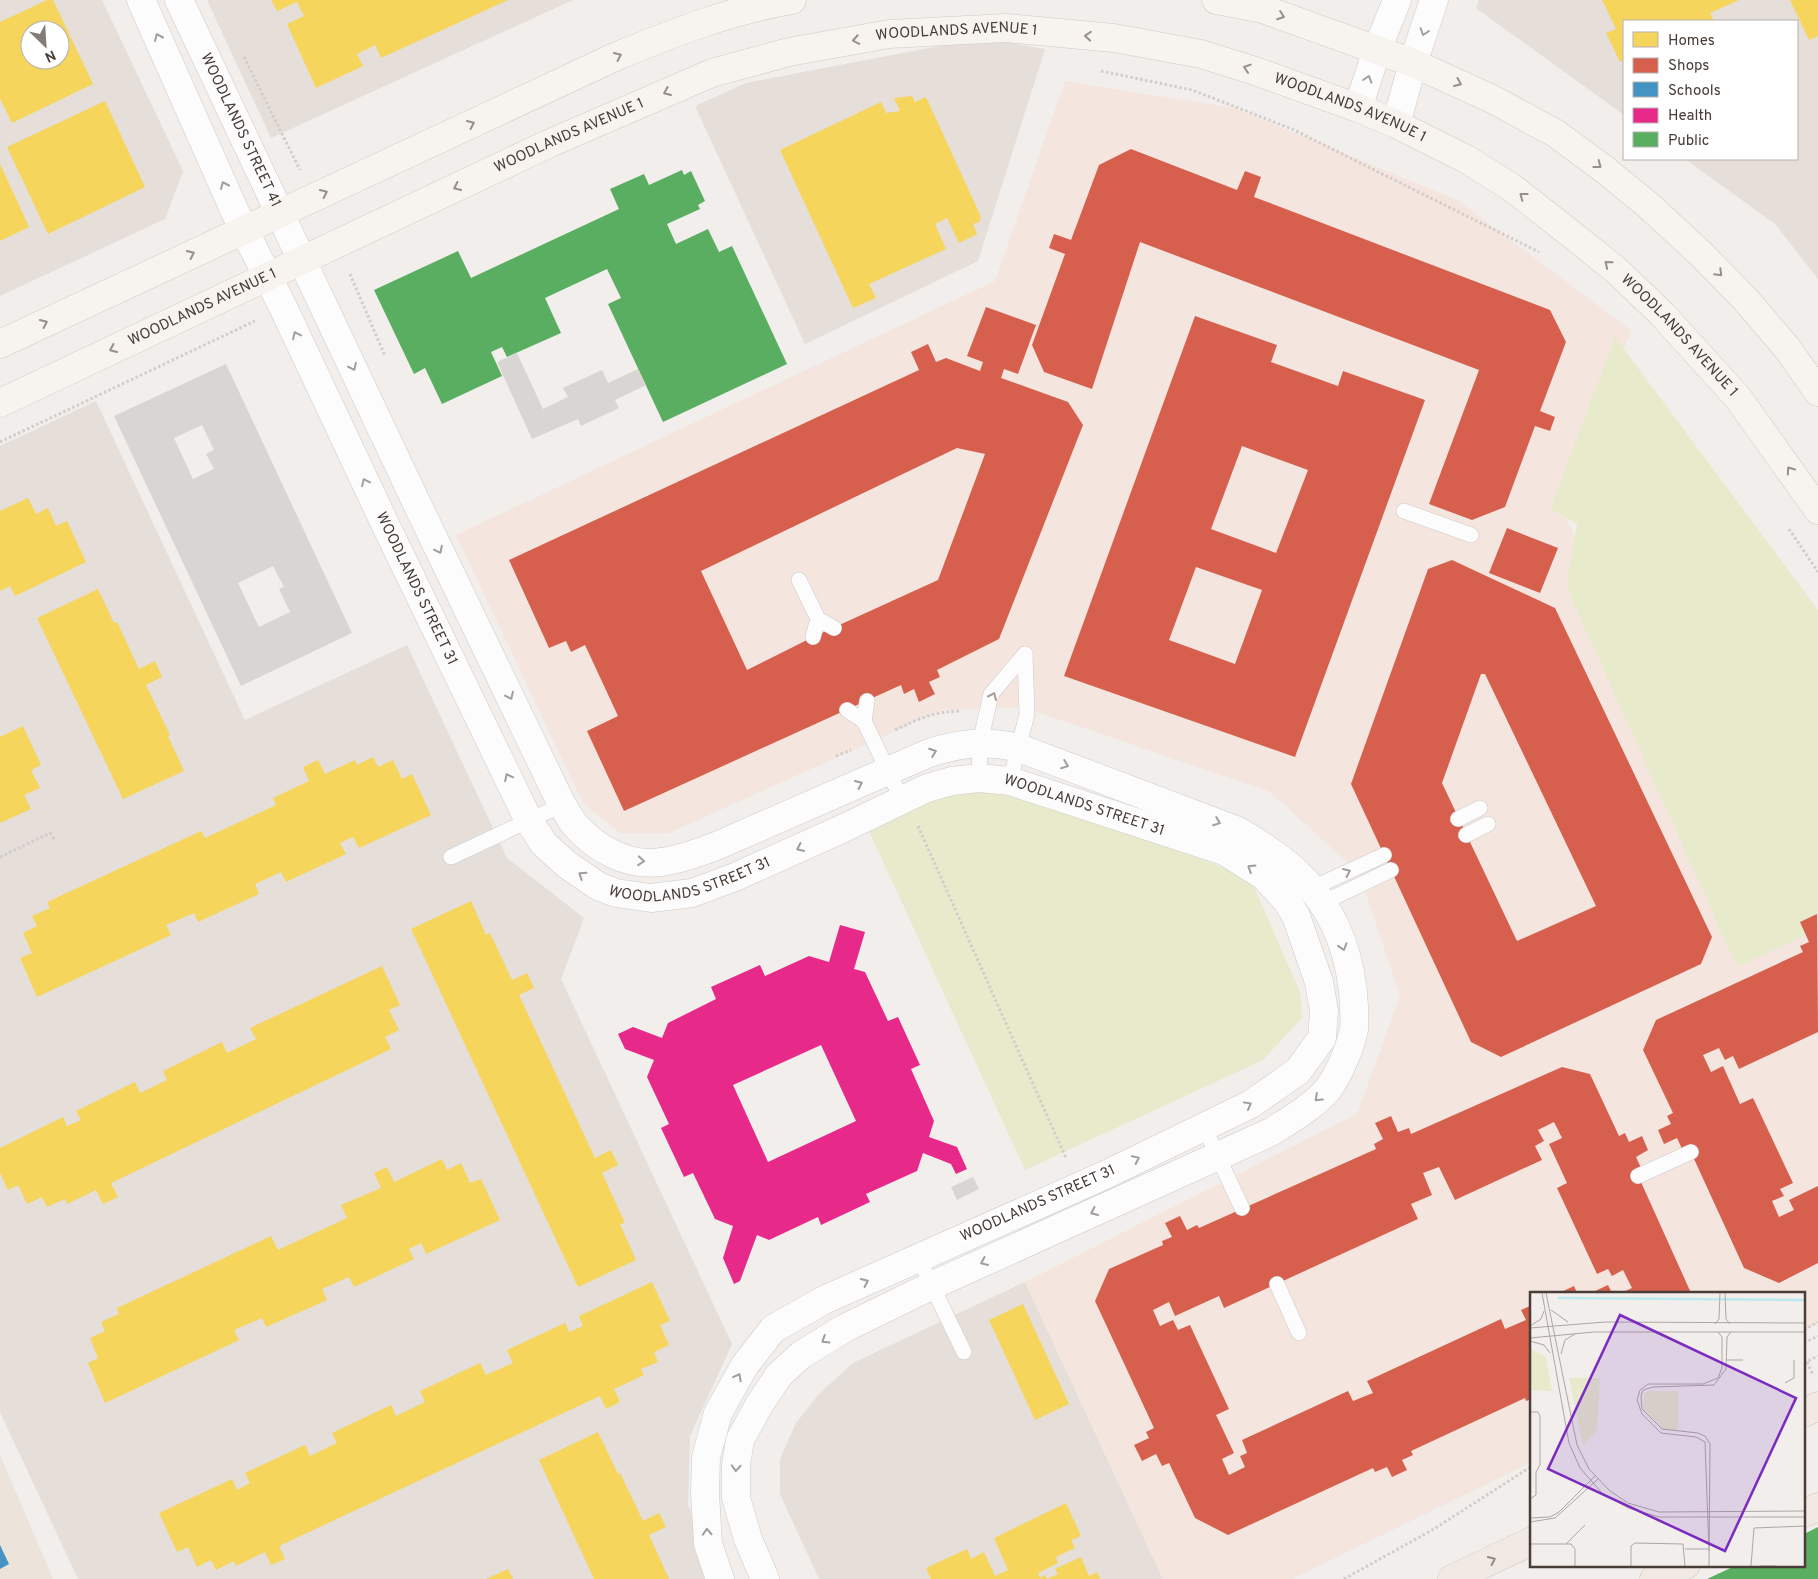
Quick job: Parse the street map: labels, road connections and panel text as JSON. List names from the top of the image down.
{
  "streets": {
    "main road": ["WOODLANDS AVENUE 1"],
    "street": ["WOODLANDS STREET 41", "WOODLANDS STREET 31"]
  },
  "crossings": [
    ["WOODLANDS AVENUE 1", "WOODLANDS STREET 41"],
    ["WOODLANDS AVENUE 1", "WOODLANDS STREET 31"],
    ["WOODLANDS STREET 41", "WOODLANDS STREET 31"]
  ],
  "one_way": ["WOODLANDS AVENUE 1"],
  "legend": [
    "Homes",
    "Shops",
    "Schools",
    "Health",
    "Public"
  ],
  "north": "bottom right"
}
